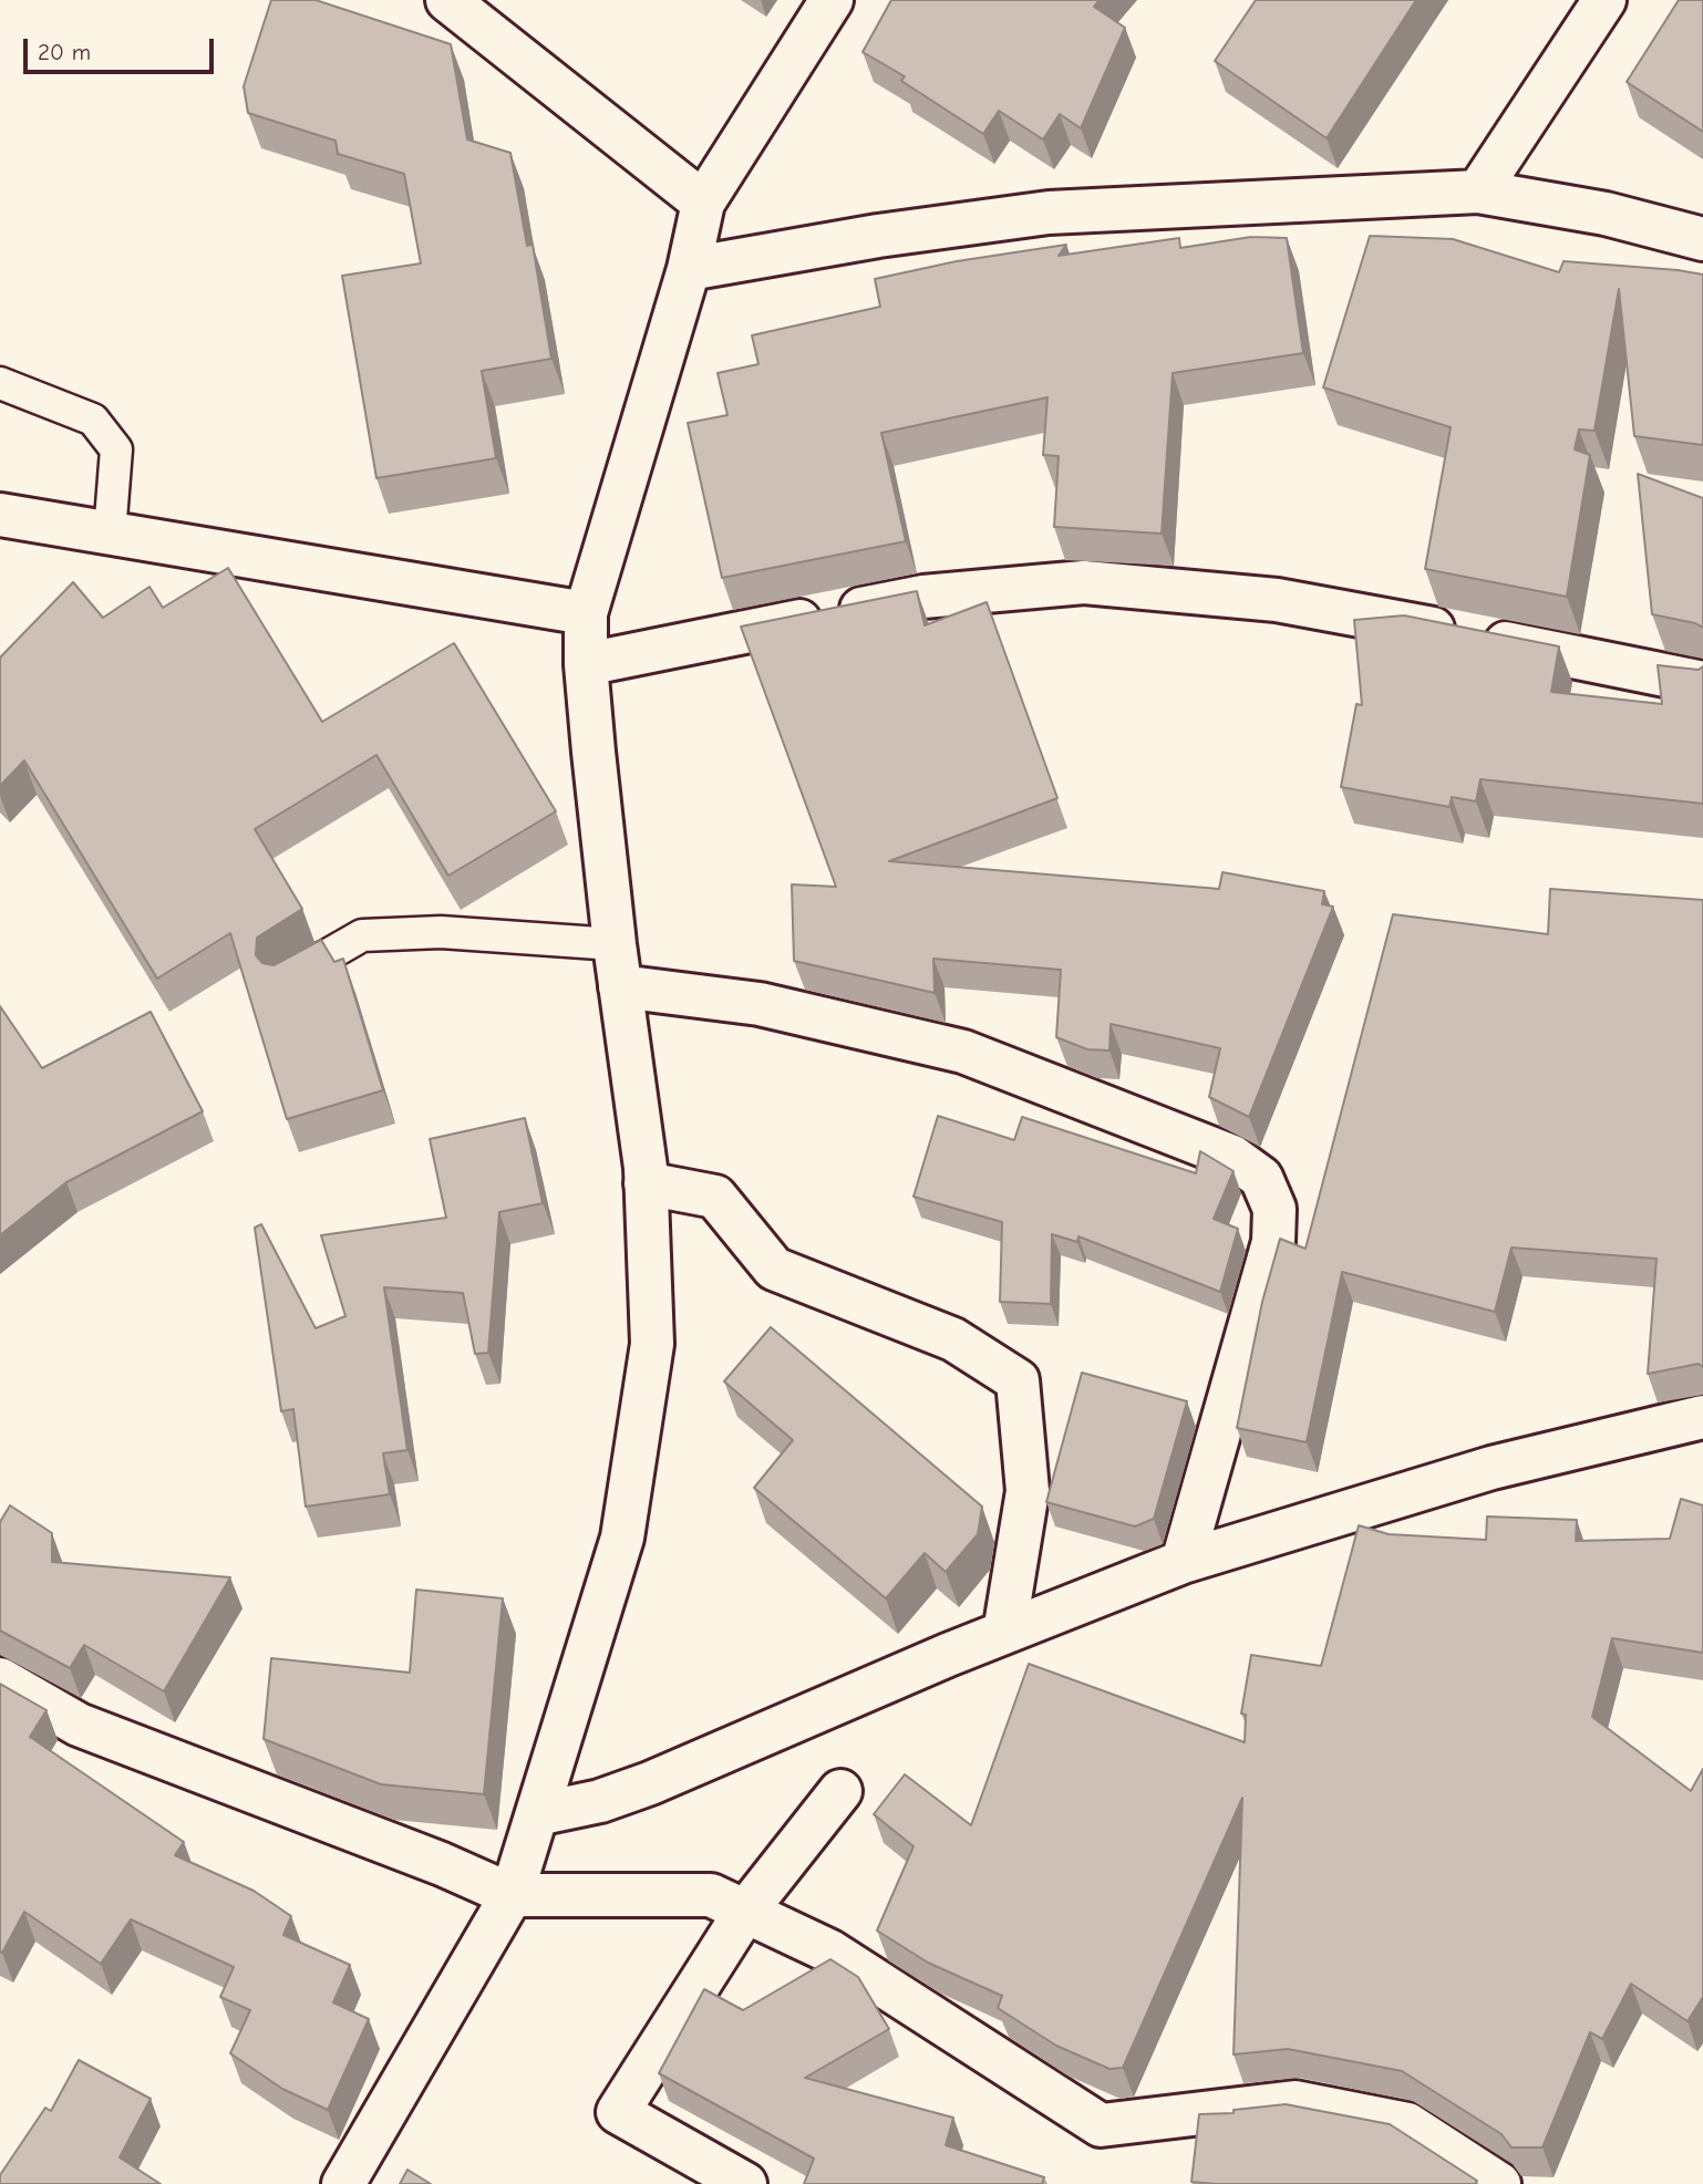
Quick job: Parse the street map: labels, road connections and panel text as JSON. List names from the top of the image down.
{
  "scale_bar": "20 m"
}
